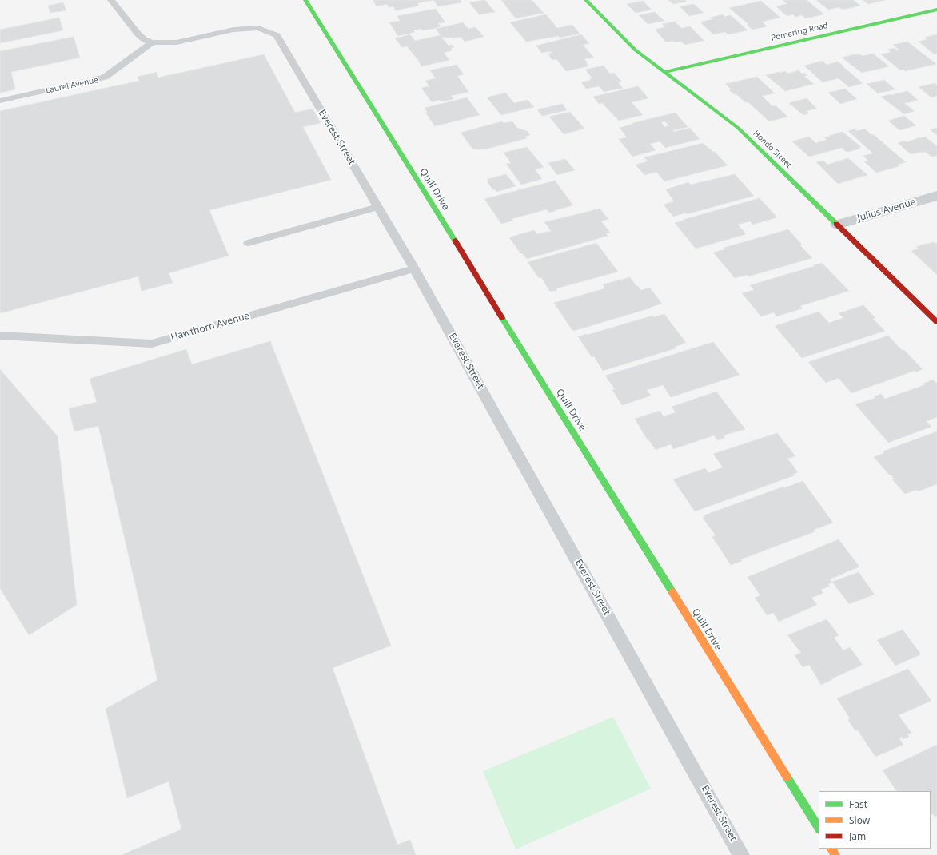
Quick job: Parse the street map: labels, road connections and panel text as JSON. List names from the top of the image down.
{
  "streets": {
    "street": [
      "Pomering Road",
      "Hondo Street",
      "Quill Drive",
      "Julius Avenue"
    ],
    "lane": ["Laurel Avenue", "Everest Street", "Hawthorn Avenue"]
  },
  "crossings": [
    ["Pomering Road", "Hondo Street"],
    ["Laurel Avenue", "Everest Street"],
    ["Everest Street", "Hawthorn Avenue"],
    ["Hondo Street", "Julius Avenue"]
  ],
  "legend": ["Fast", "Slow", "Jam"]
}
